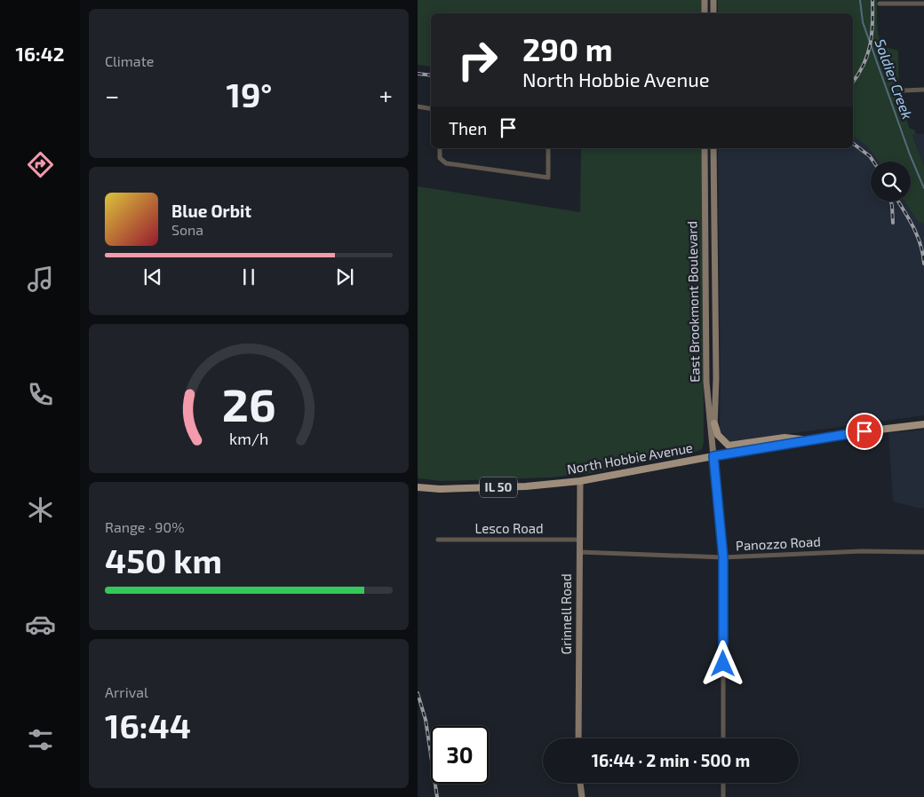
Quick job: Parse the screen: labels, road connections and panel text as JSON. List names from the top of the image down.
{
  "streets": {
    "main road": [
      "East Brookmont Boulevard",
      "North Hobbie Avenue",
      "IL 50",
      "Grinnell Road"
    ],
    "street": ["Lesco Road", "Panozzo Road"]
  },
  "crossings": [
    ["East Brookmont Boulevard", "North Hobbie Avenue"],
    ["East Brookmont Boulevard", "Panozzo Road"],
    ["North Hobbie Avenue", "Grinnell Road"],
    ["Lesco Road", "Grinnell Road"],
    ["Panozzo Road", "Grinnell Road"]
  ],
  "water": ["Soldier Creek"],
  "page": {
    "tabs": "16:42",
    "tile": [
      "Climate",
      ["Range · 90%", "450 km"],
      ["Arrival", "16:44"]
    ],
    "turn": ["290 m", "North Hobbie Avenue"],
    "heat": ["−", "19°", "+"],
    "then": "Then",
    "song": ["Blue Orbit", "Sona"],
    "limit": "30",
    "trip": "16:44 · 2 min · 500 m",
    "gauge": ["26", "km/h"]
  }
}
